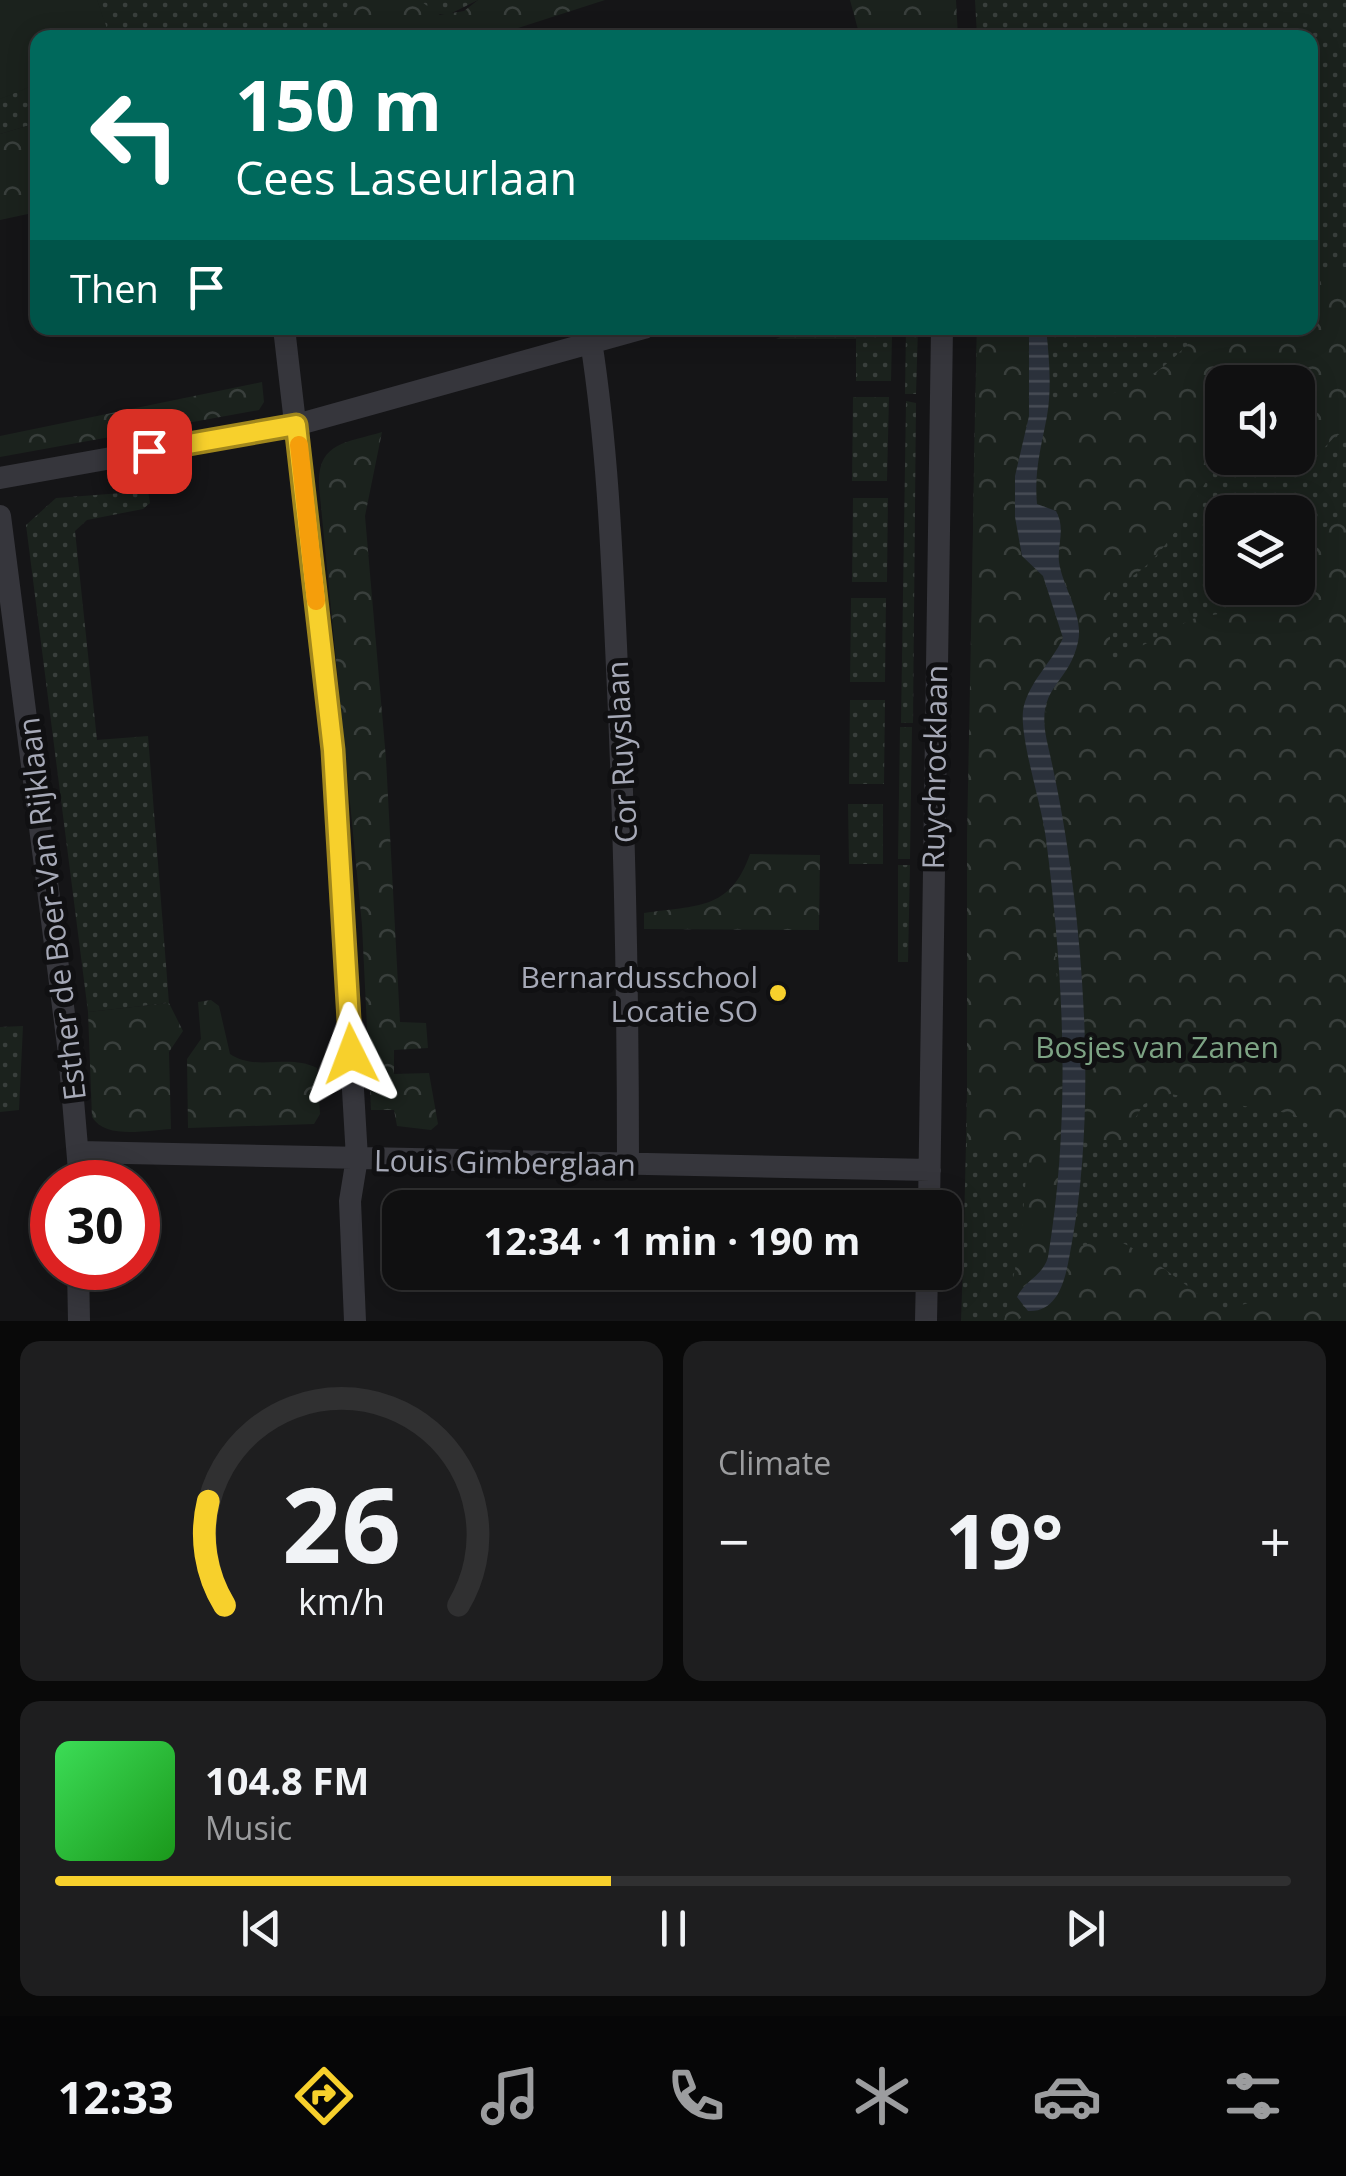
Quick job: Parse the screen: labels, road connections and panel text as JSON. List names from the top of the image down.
{
  "streets": {
    "street": [
      "Cor Ruyslaan",
      "Ruychrocklaan",
      "Esther de Boer-Van Rijklaan",
      "Louis Gimberglaan"
    ]
  },
  "crossings": [
    ["Cor Ruyslaan", "Louis Gimberglaan"],
    ["Ruychrocklaan", "Louis Gimberglaan"],
    ["Esther de Boer-Van Rijklaan", "Louis Gimberglaan"]
  ],
  "parks": ["Bosjes van Zanen"],
  "places": ["Bernardusschool Locatie SO"],
  "page": {
    "turn": ["150 m", "Cees Laseurlaan"],
    "then": "Then",
    "limit": "30",
    "trip": "12:34 · 1 min · 190 m",
    "tile": "Climate",
    "heat": ["−", "19°", "+"],
    "song": ["104.8 FM", "Music"],
    "tabs": "12:33",
    "gauge": ["26", "km/h"]
  }
}
